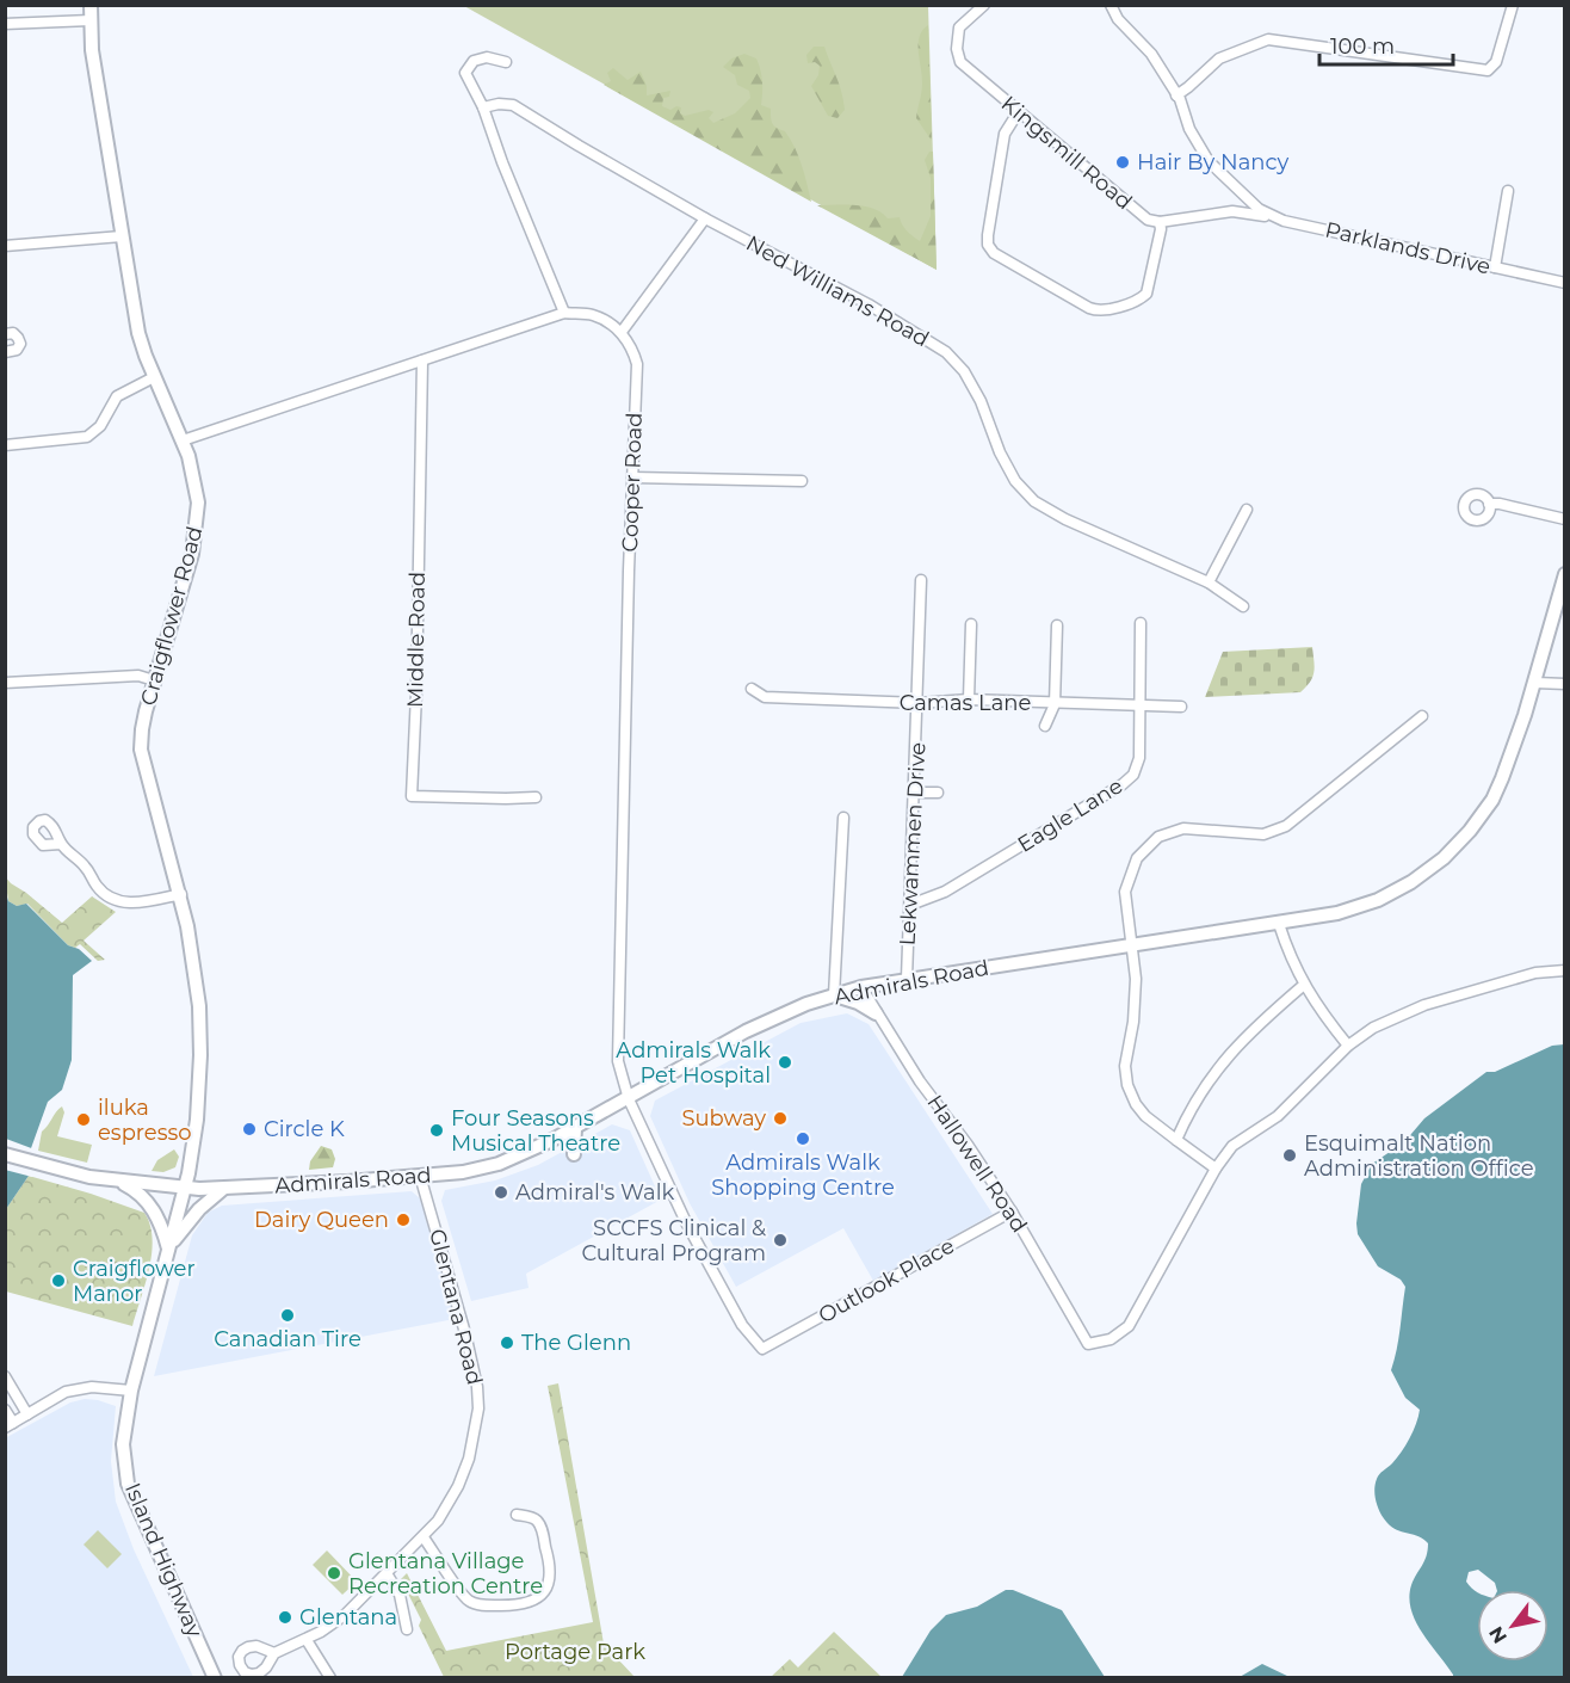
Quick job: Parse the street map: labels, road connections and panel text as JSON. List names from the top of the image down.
{
  "streets": {
    "main road": ["Craigflower Road", "Admirals Road", "Island Highway"],
    "street": [
      "Kingsmill Road",
      "Parklands Drive",
      "Ned Williams Road",
      "Cooper Road",
      "Middle Road",
      "Camas Lane",
      "Eagle Lane",
      "Lekwammen Drive",
      "Hallowell Road",
      "Outlook Place",
      "Glentana Road"
    ]
  },
  "crossings": [
    ["Cooper Road", "Admirals Road"],
    ["Cooper Road", "Outlook Place"],
    ["Craigflower Road", "Admirals Road"],
    ["Craigflower Road", "Island Highway"],
    ["Camas Lane", "Eagle Lane"],
    ["Camas Lane", "Lekwammen Drive"],
    ["Eagle Lane", "Lekwammen Drive"],
    ["Lekwammen Drive", "Admirals Road"],
    ["Admirals Road", "Hallowell Road"],
    ["Admirals Road", "Glentana Road"],
    ["Admirals Road", "Island Highway"],
    ["Hallowell Road", "Outlook Place"]
  ],
  "parks": ["Portage Park"],
  "places": [
    "Hair By Nancy",
    "Admirals Walk Pet Hospital",
    "Subway",
    "iluka espresso",
    "Circle K",
    "Four Seasons Musical Theatre",
    "Admirals Walk Shopping Centre",
    "Esquimalt Nation Administration Office",
    "Admiral's Walk",
    "Dairy Queen",
    "SCCFS Clinical & Cultural Program",
    "Craigflower Manor",
    "Canadian Tire",
    "The Glenn",
    "Glentana Village Recreation Centre",
    "Glentana"
  ],
  "scale_bar": "100 m",
  "north": "bottom left"
}
